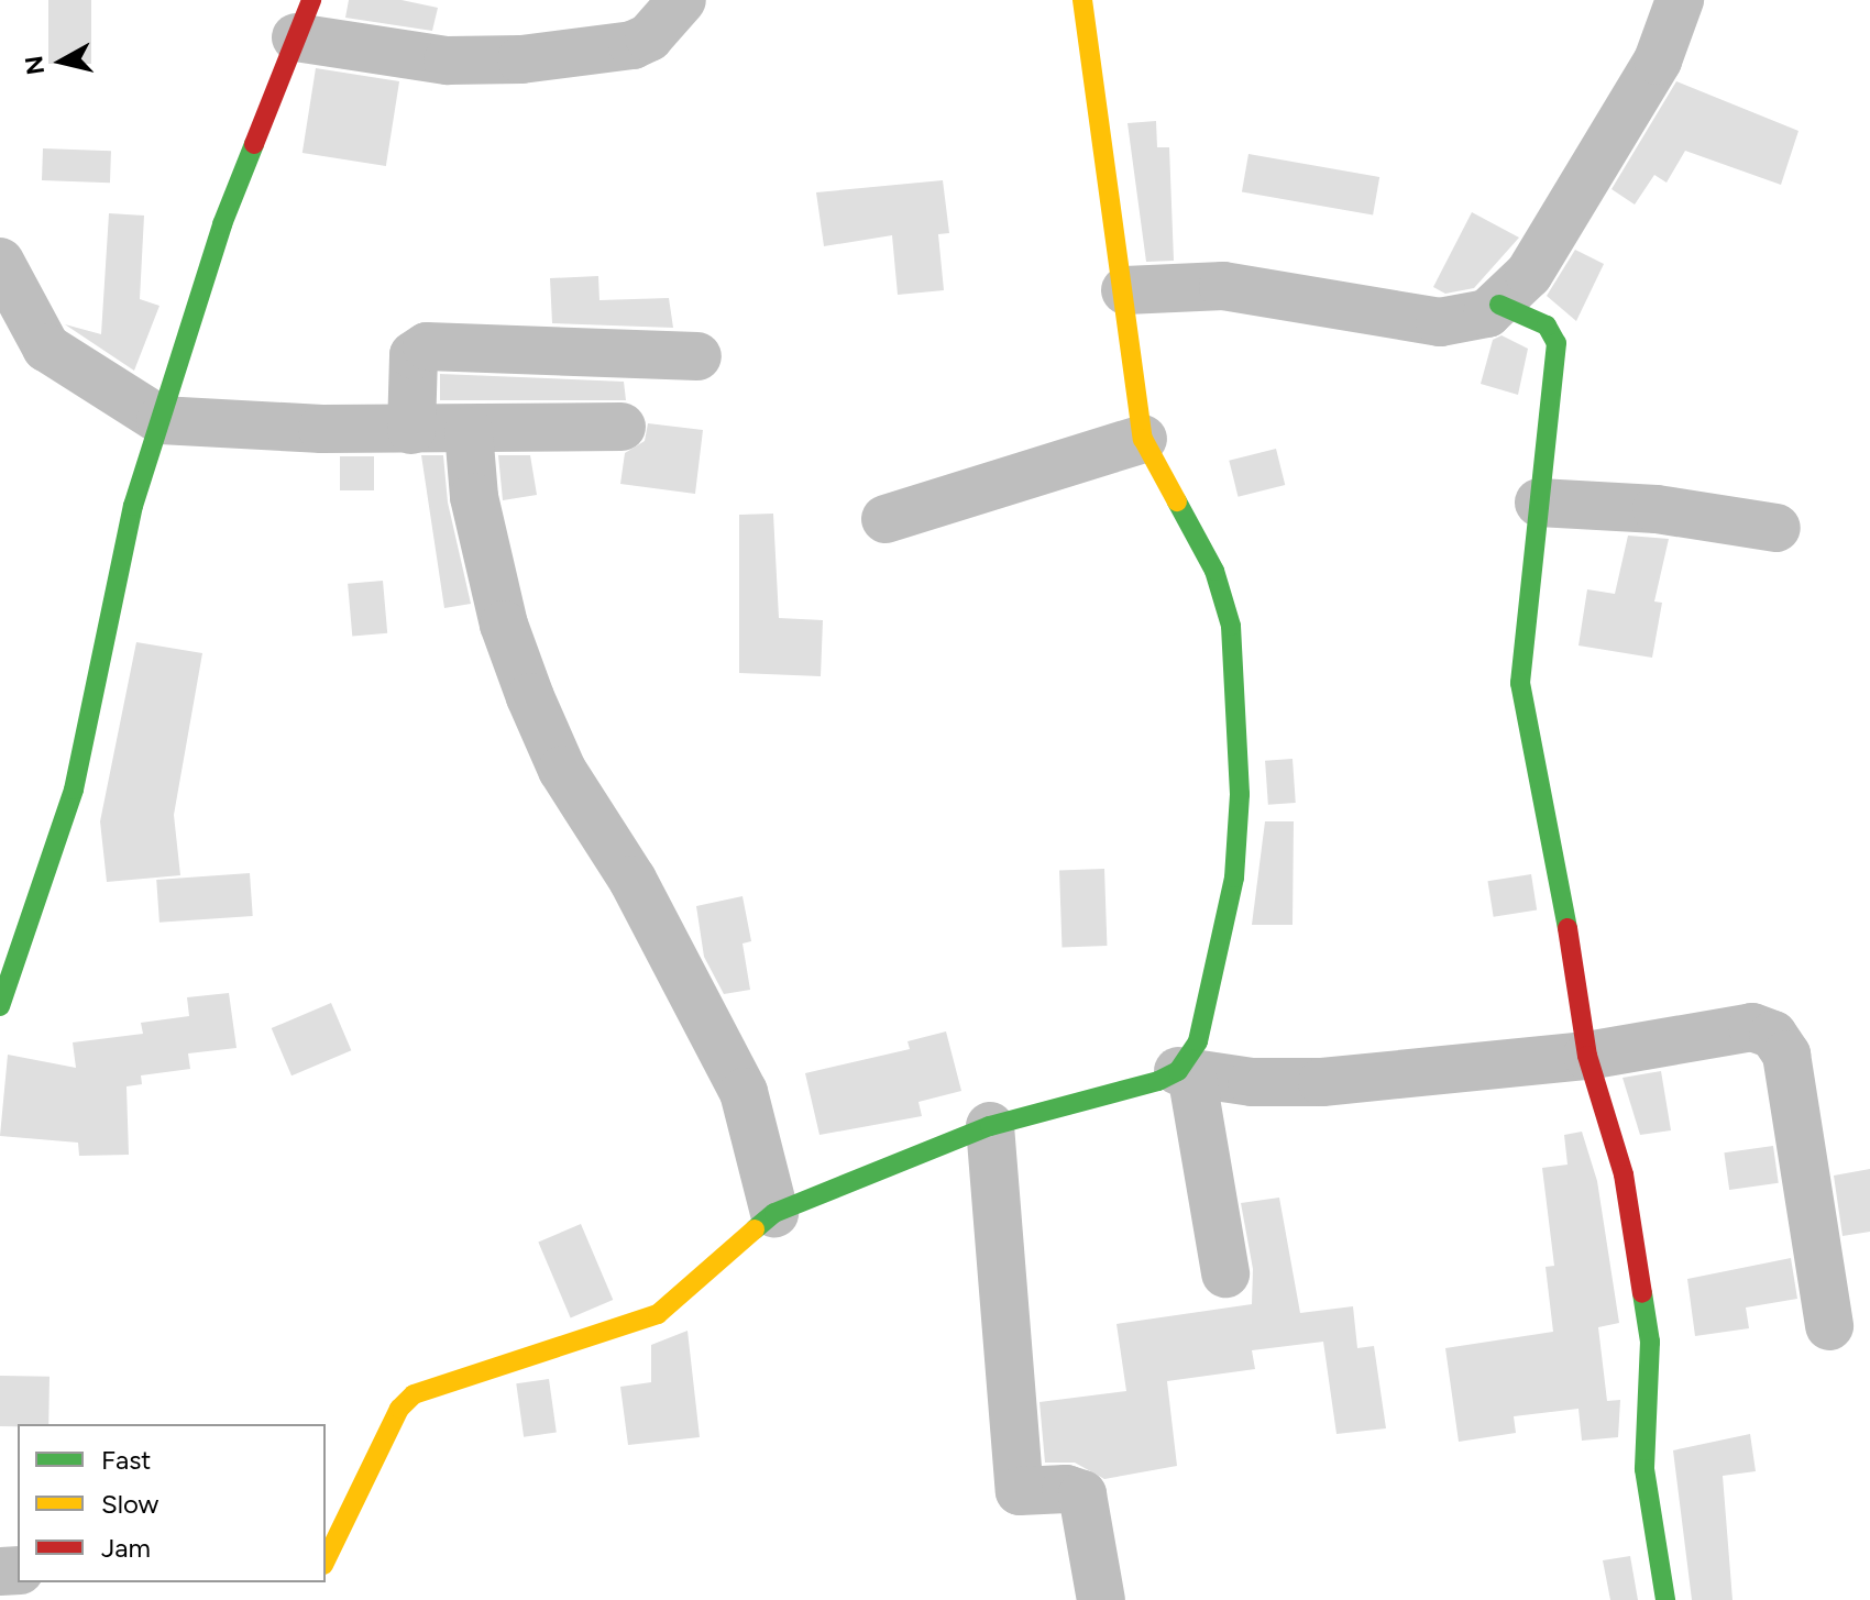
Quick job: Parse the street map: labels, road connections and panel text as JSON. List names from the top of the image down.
{
  "legend": ["Fast", "Slow", "Jam"],
  "north": "left"
}
